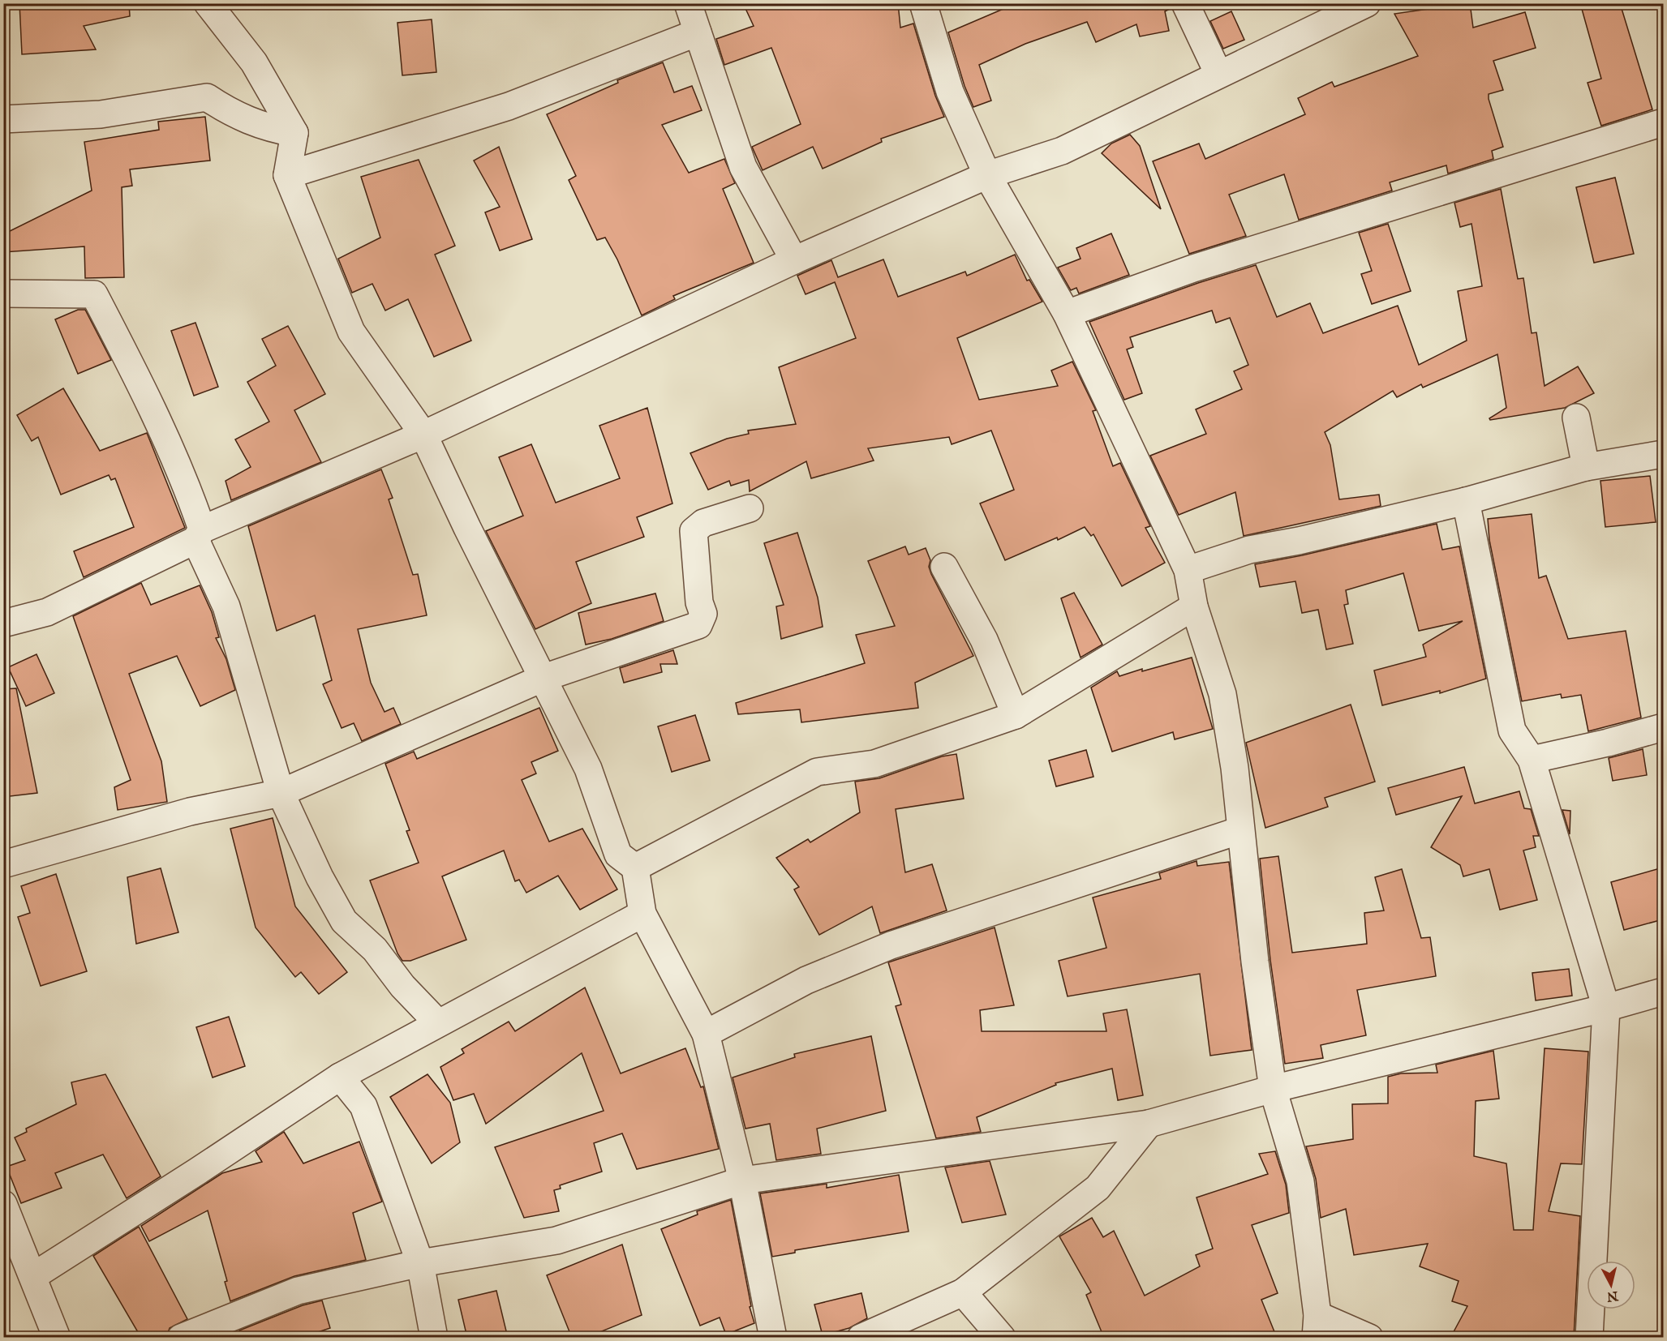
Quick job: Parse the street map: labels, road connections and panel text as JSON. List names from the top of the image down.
{
  "north": "bottom"
}
